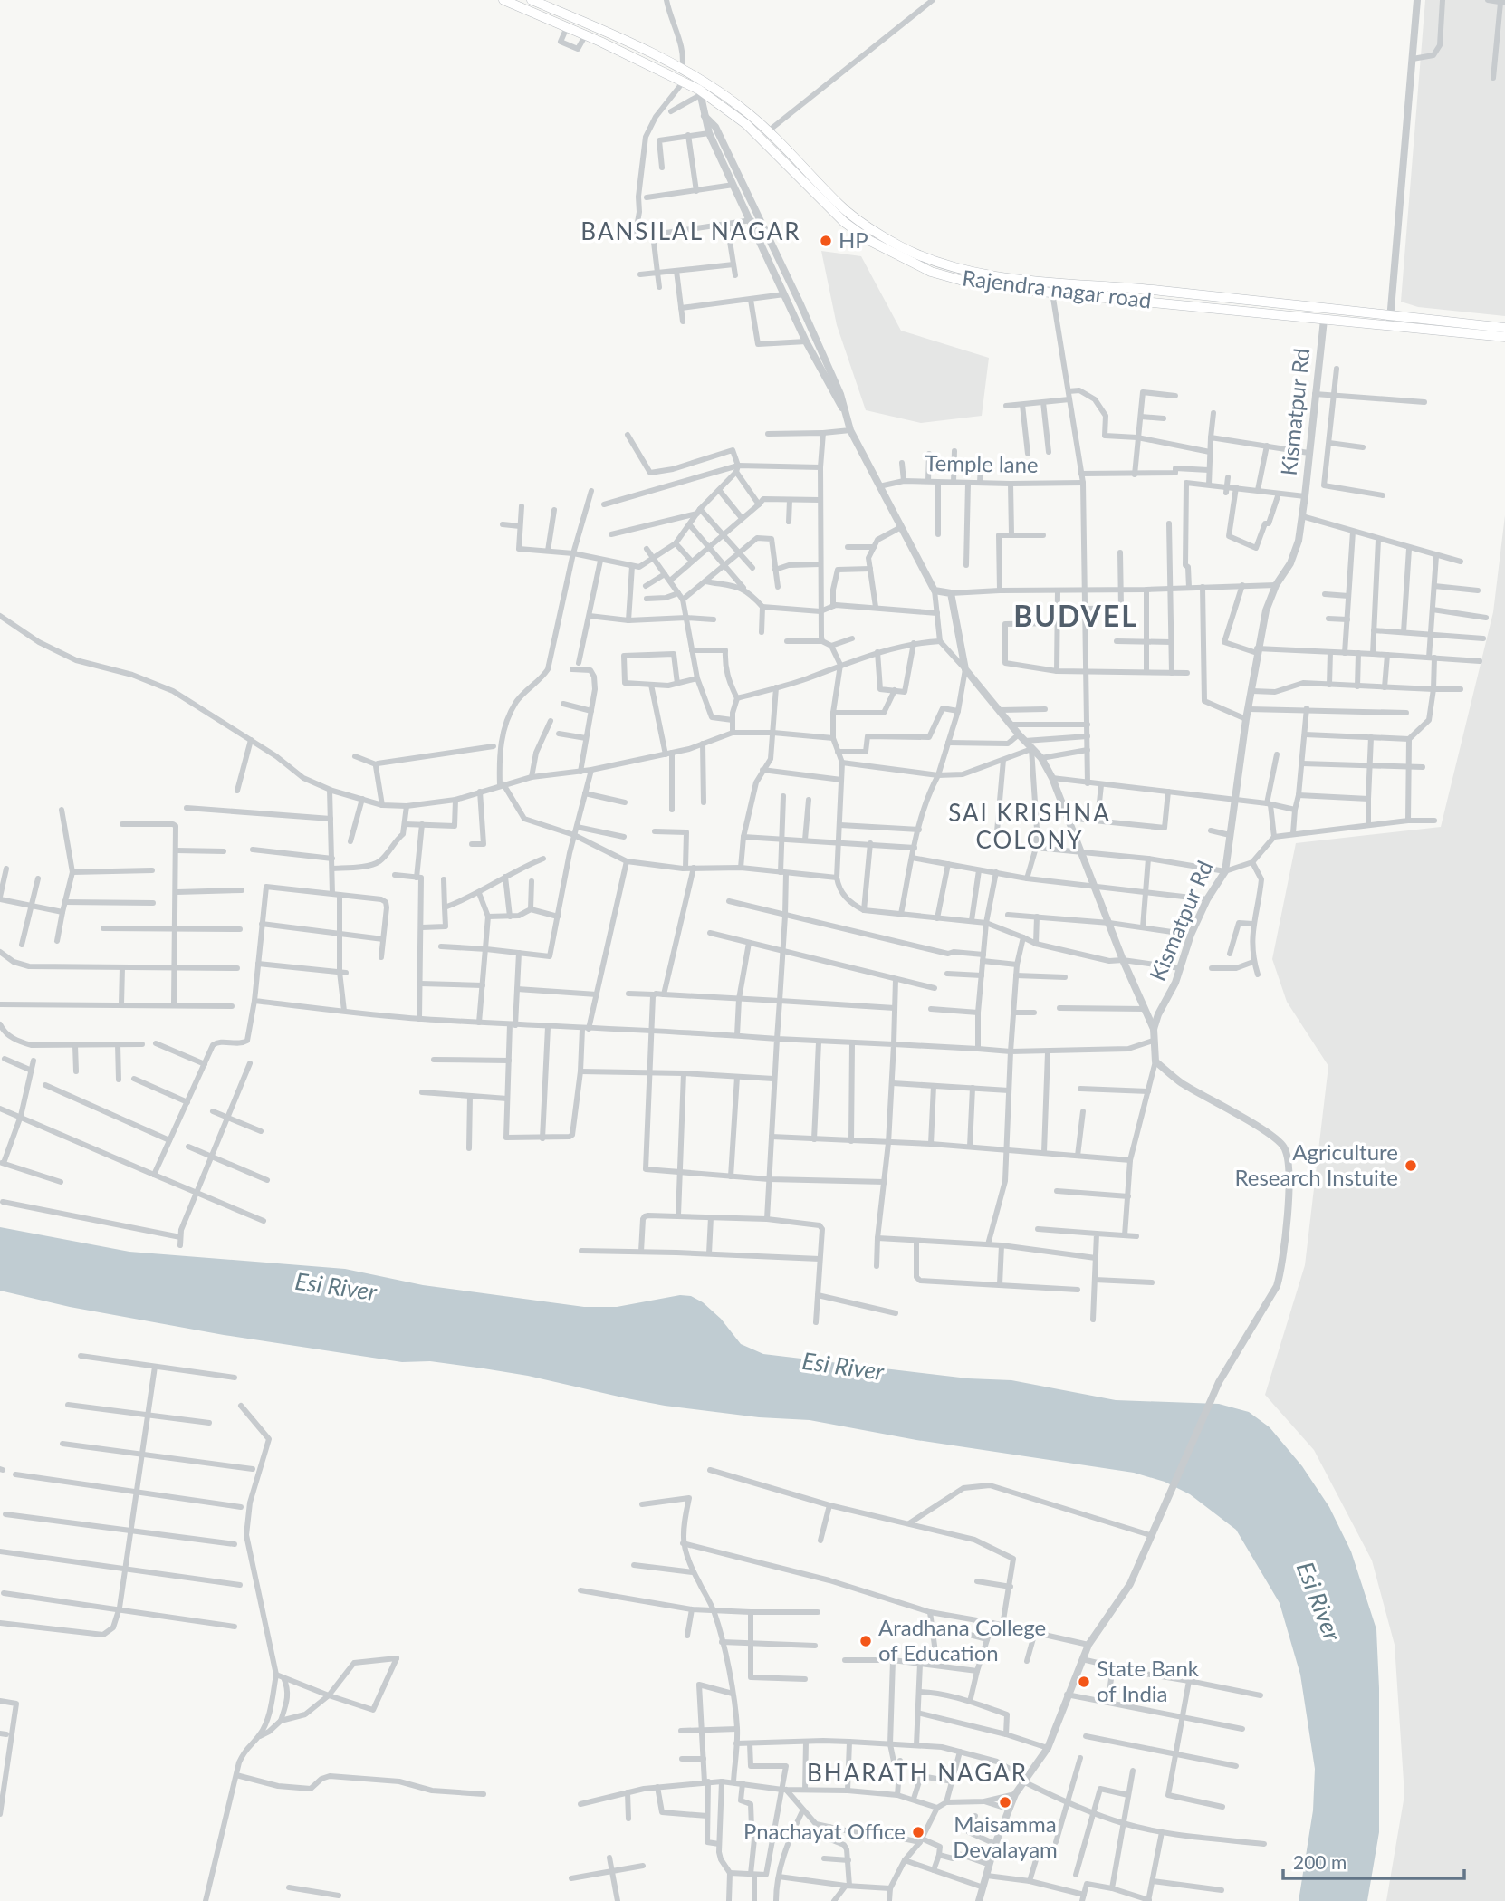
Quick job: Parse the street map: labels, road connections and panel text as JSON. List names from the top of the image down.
{
  "streets": {
    "main road": ["Rajendra nagar road"],
    "street": ["Kismatpur Rd", "Temple lane"]
  },
  "crossings": [
    ["Rajendra nagar road", "Kismatpur Rd"]
  ],
  "districts": [
    "BANSILAL NAGAR",
    "BUDVEL",
    "SAI KRISHNA COLONY",
    "BHARATH NAGAR"
  ],
  "water": ["Esi River"],
  "places": [
    "HP",
    "Agriculture Research Instuite",
    "Aradhana College of Education",
    "State Bank of India",
    "Maisamma Devalayam",
    "Pnachayat Office"
  ],
  "scale_bar": "200 m"
}
